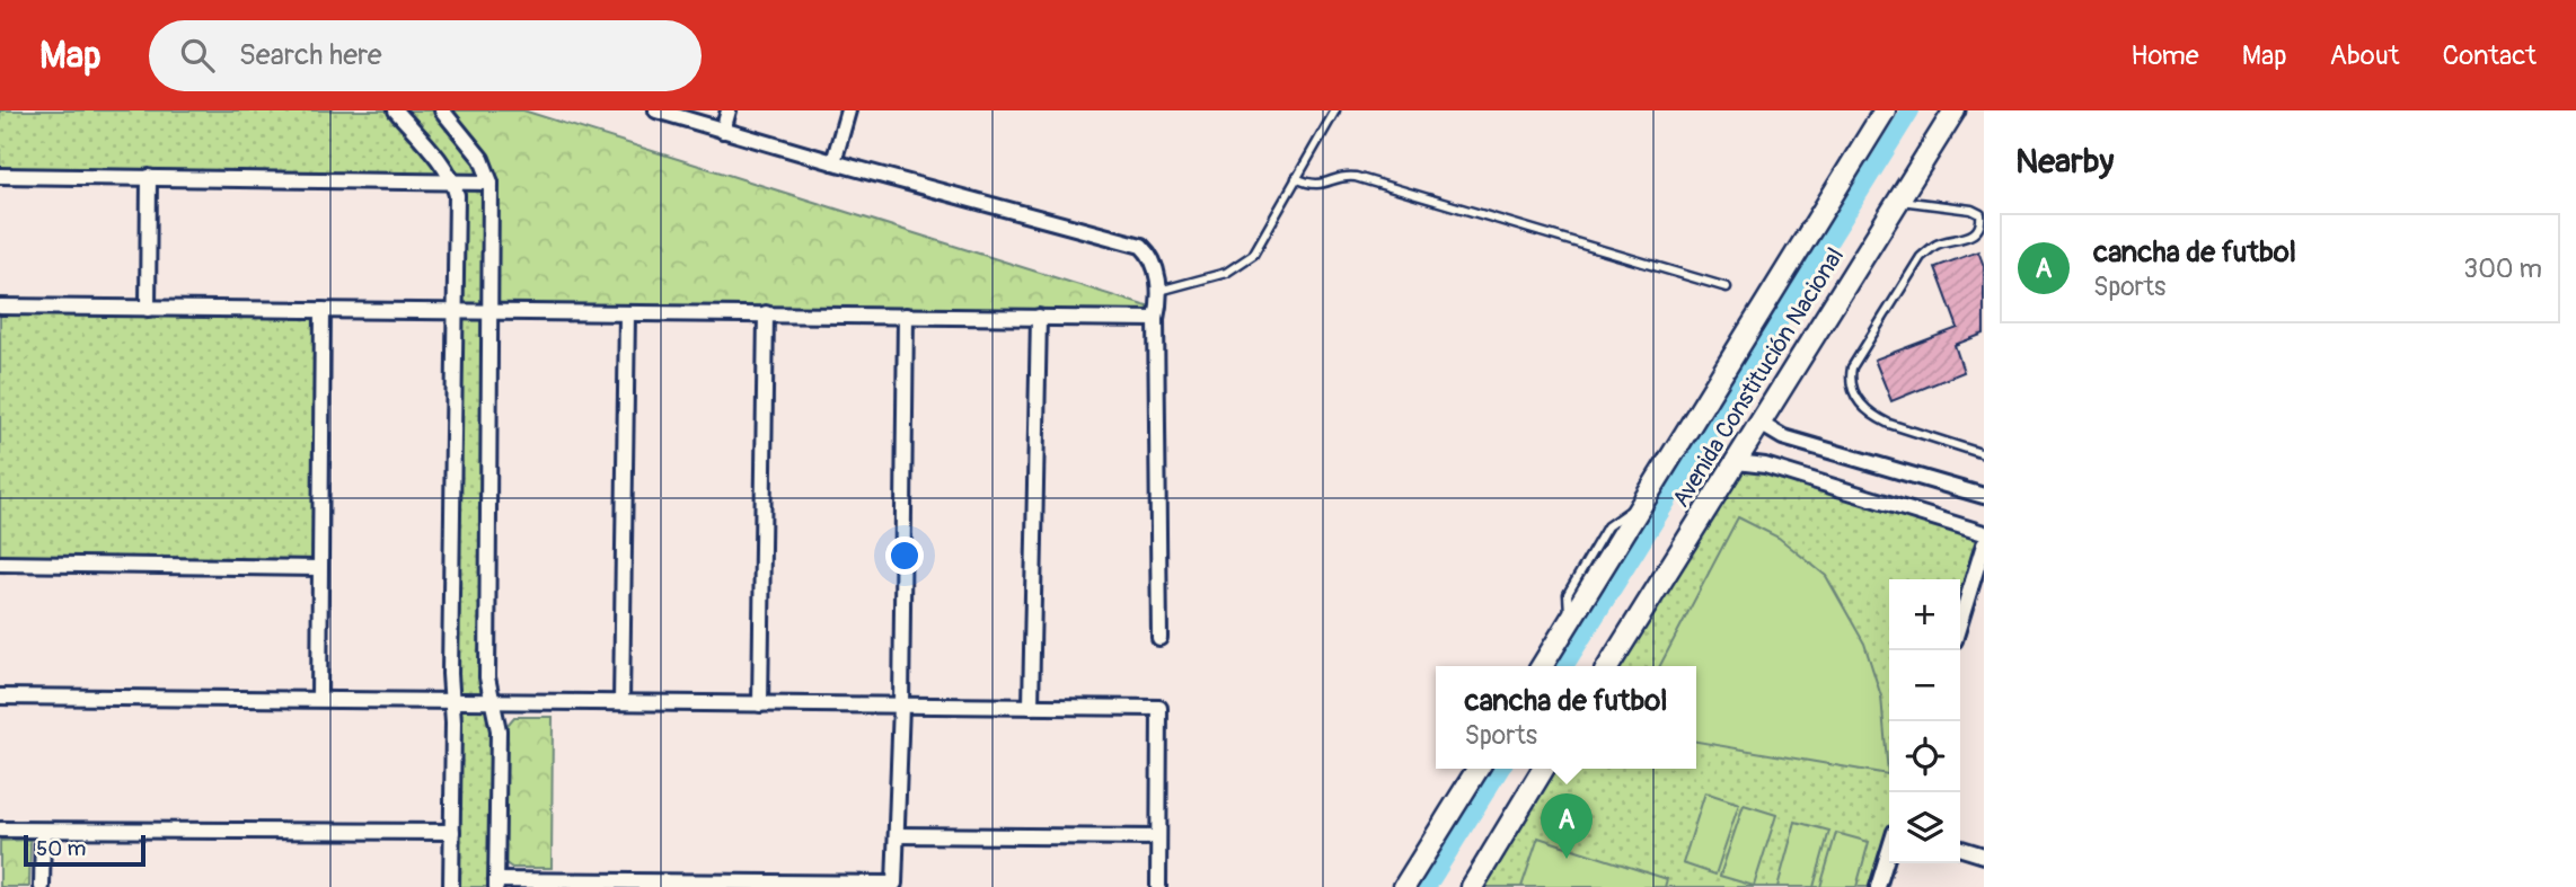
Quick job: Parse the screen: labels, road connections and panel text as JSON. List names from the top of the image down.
{
  "streets": {
    "main road": ["Avenida Constitución Nacional"]
  },
  "scale_bar": "50 m",
  "page": {
    "header": "Map",
    "search": "Search here",
    "nav": [
      "Home",
      "Map",
      "About",
      "Contact"
    ],
    "heading": "Nearby",
    "list": [
      {
        "mark": "A",
        "name": "cancha de futbol",
        "note": "Sports",
        "value": "300 m"
      }
    ],
    "map_buttons": ["+", "−"],
    "popup": ["cancha de futbol", "Sports"],
    "pins": "A",
    "scale": "50 m"
  }
}
